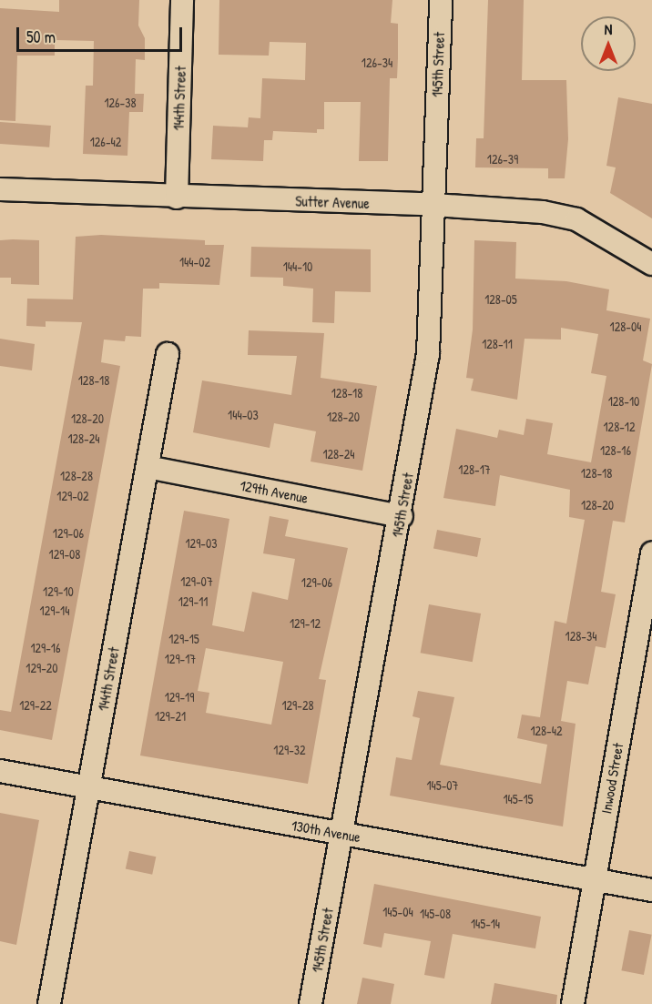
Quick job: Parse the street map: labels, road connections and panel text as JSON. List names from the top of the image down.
{
  "streets": {
    "street": [
      "145th Street",
      "144th Street",
      "Sutter Avenue",
      "129th Avenue",
      "Inwood Street",
      "130th Avenue"
    ]
  },
  "crossings": [
    ["145th Street", "Sutter Avenue"],
    ["145th Street", "129th Avenue"],
    ["145th Street", "130th Avenue"],
    ["144th Street", "Sutter Avenue"],
    ["144th Street", "129th Avenue"],
    ["144th Street", "130th Avenue"],
    ["Inwood Street", "130th Avenue"]
  ],
  "house_numbers": [
    "126-34",
    "126-38",
    "126-42",
    "126-39",
    "144-02",
    "144-10",
    "128-05",
    "128-04",
    "128-11",
    "128-18",
    "128-18",
    "128-10",
    "144-03",
    "128-20",
    "128-20",
    "128-12",
    "128-24",
    "128-16",
    "128-24",
    "128-17",
    "128-18",
    "128-28",
    "129-02",
    "128-20",
    "129-06",
    "129-03",
    "129-08",
    "129-07",
    "129-06",
    "129-10",
    "129-11",
    "129-14",
    "129-12",
    "128-34",
    "129-15",
    "129-16",
    "129-17",
    "129-20",
    "129-19",
    "129-22",
    "129-28",
    "129-21",
    "128-42",
    "129-32",
    "145-07",
    "145-15",
    "145-04",
    "145-08",
    "145-14"
  ],
  "scale_bar": "50 m",
  "north": "top"
}
